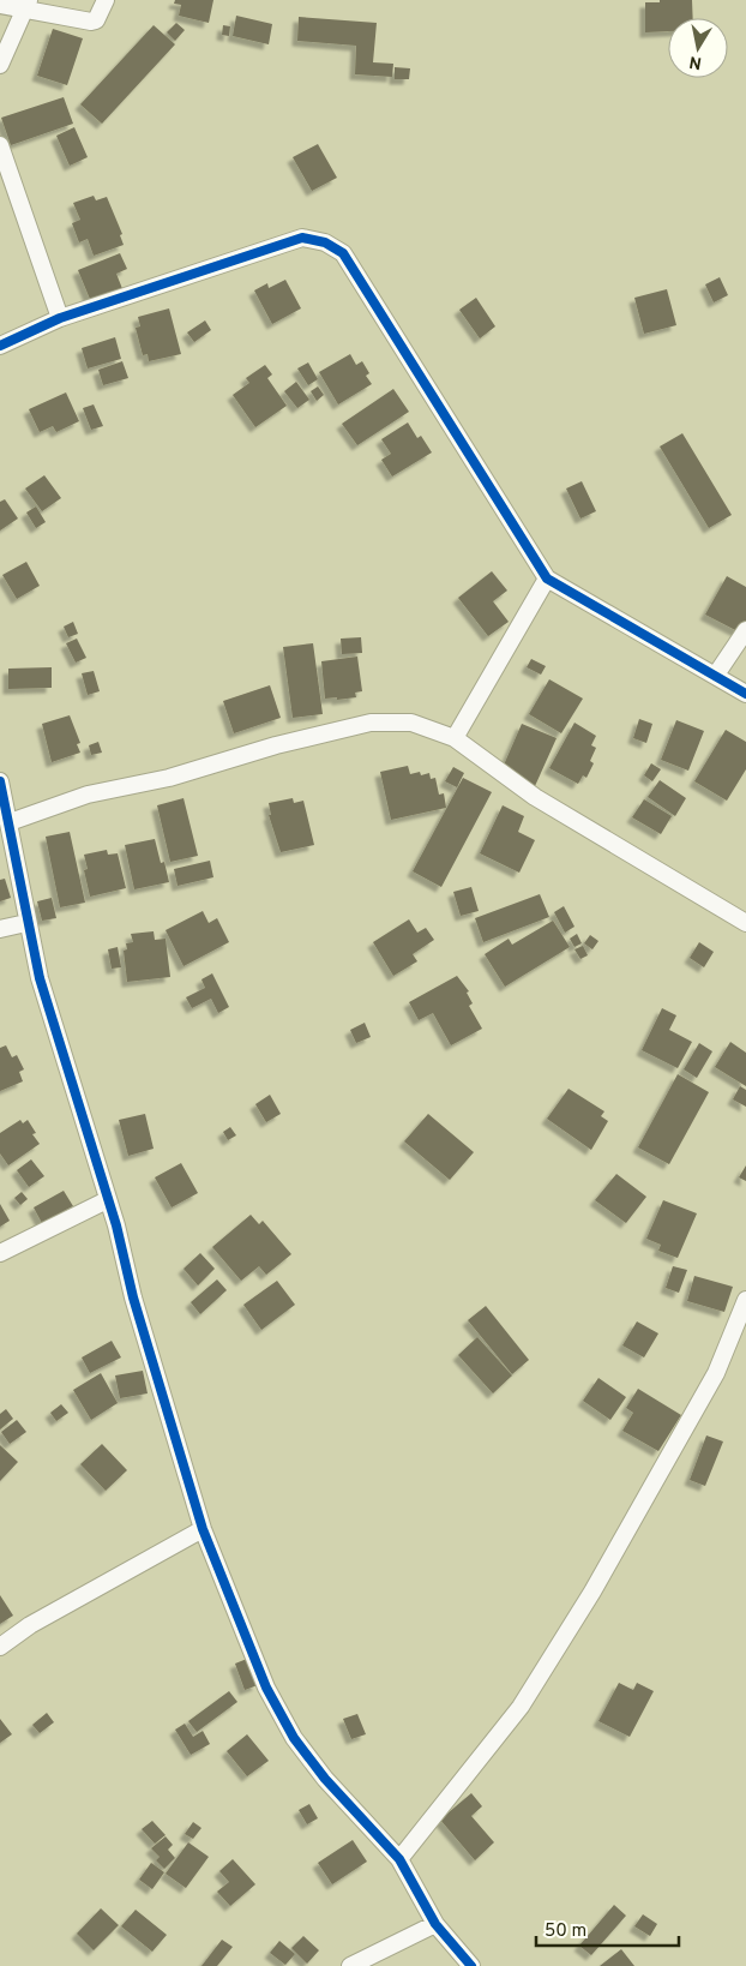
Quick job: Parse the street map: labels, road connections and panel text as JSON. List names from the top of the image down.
{
  "scale_bar": "50 m",
  "north": "bottom"
}
